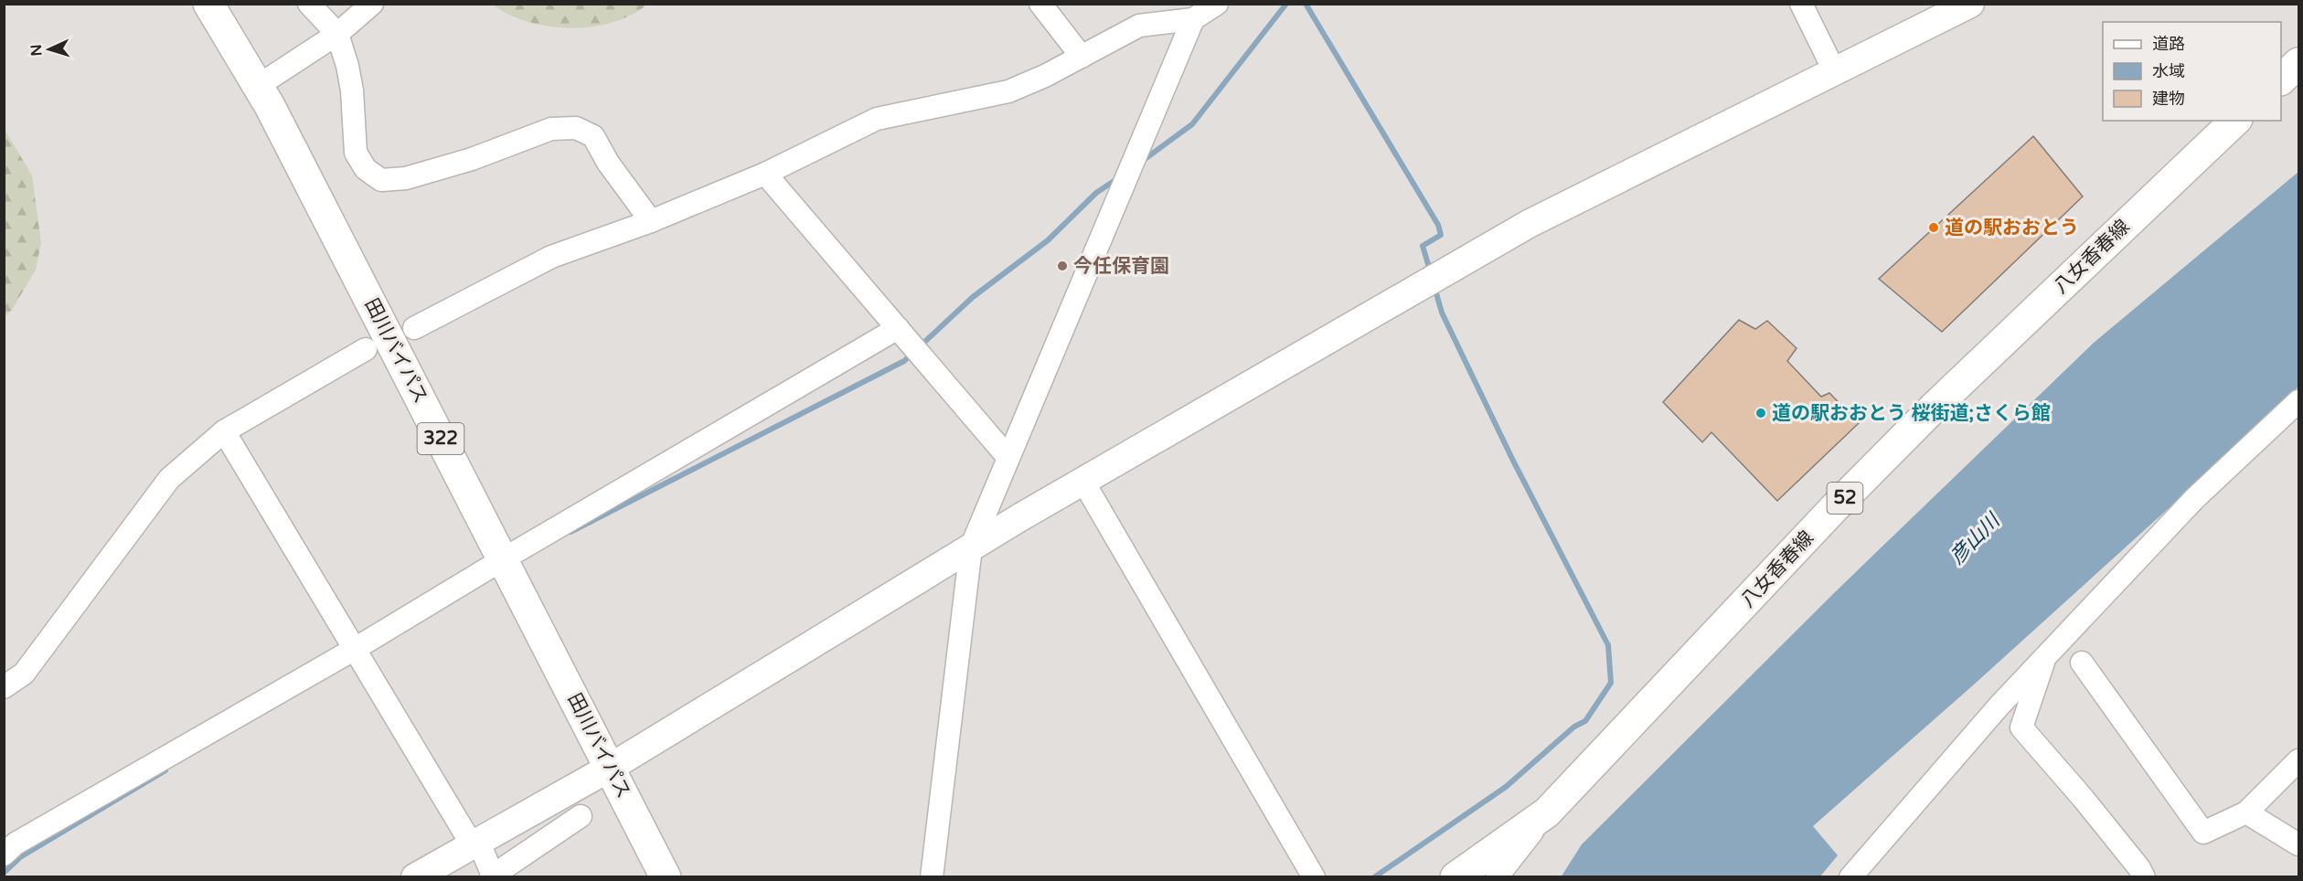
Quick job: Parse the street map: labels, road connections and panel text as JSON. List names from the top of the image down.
{
  "streets": {
    "main road": [
      "八女香春線",
      "田川バイパス",
      "322",
      "52"
    ]
  },
  "water": ["彦山川"],
  "places": ["道の駅おおとう", "今任保育園", "道の駅おおとう 桜街道;さくら館"],
  "legend": ["道路", "水域", "建物"],
  "north": "left"
}
